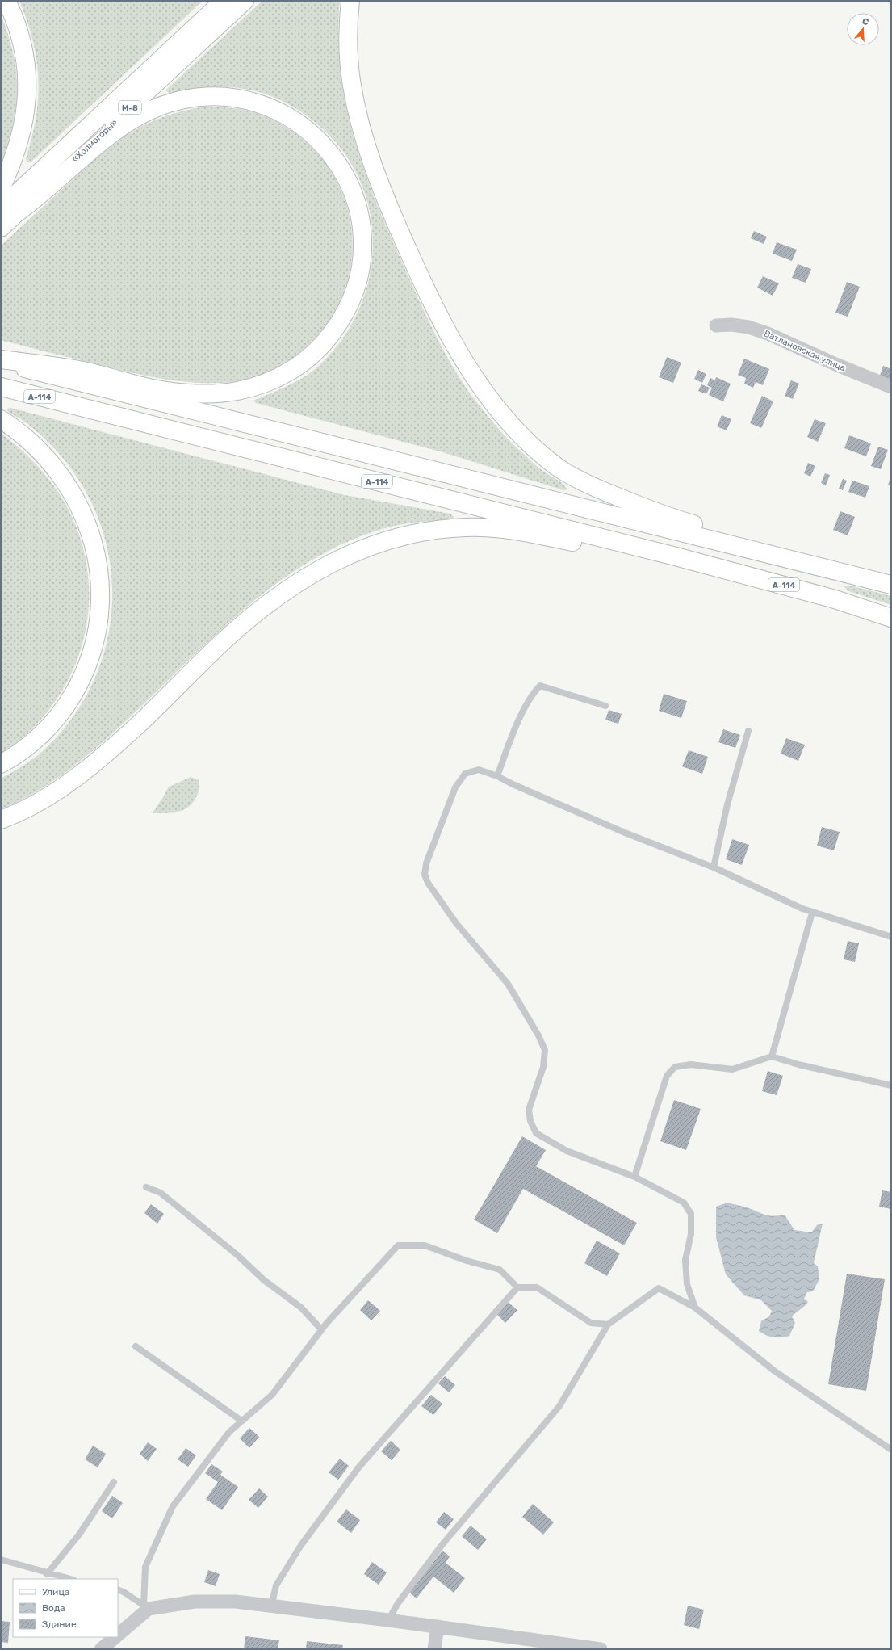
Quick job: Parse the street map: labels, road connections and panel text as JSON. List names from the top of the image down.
{
  "streets": {
    "main road": ["М-8", "«Холмогоры»", "А-114"],
    "street": ["Ватлановская улица"]
  },
  "legend": ["Улица", "Вода", "Здание"],
  "north": "top"
}
